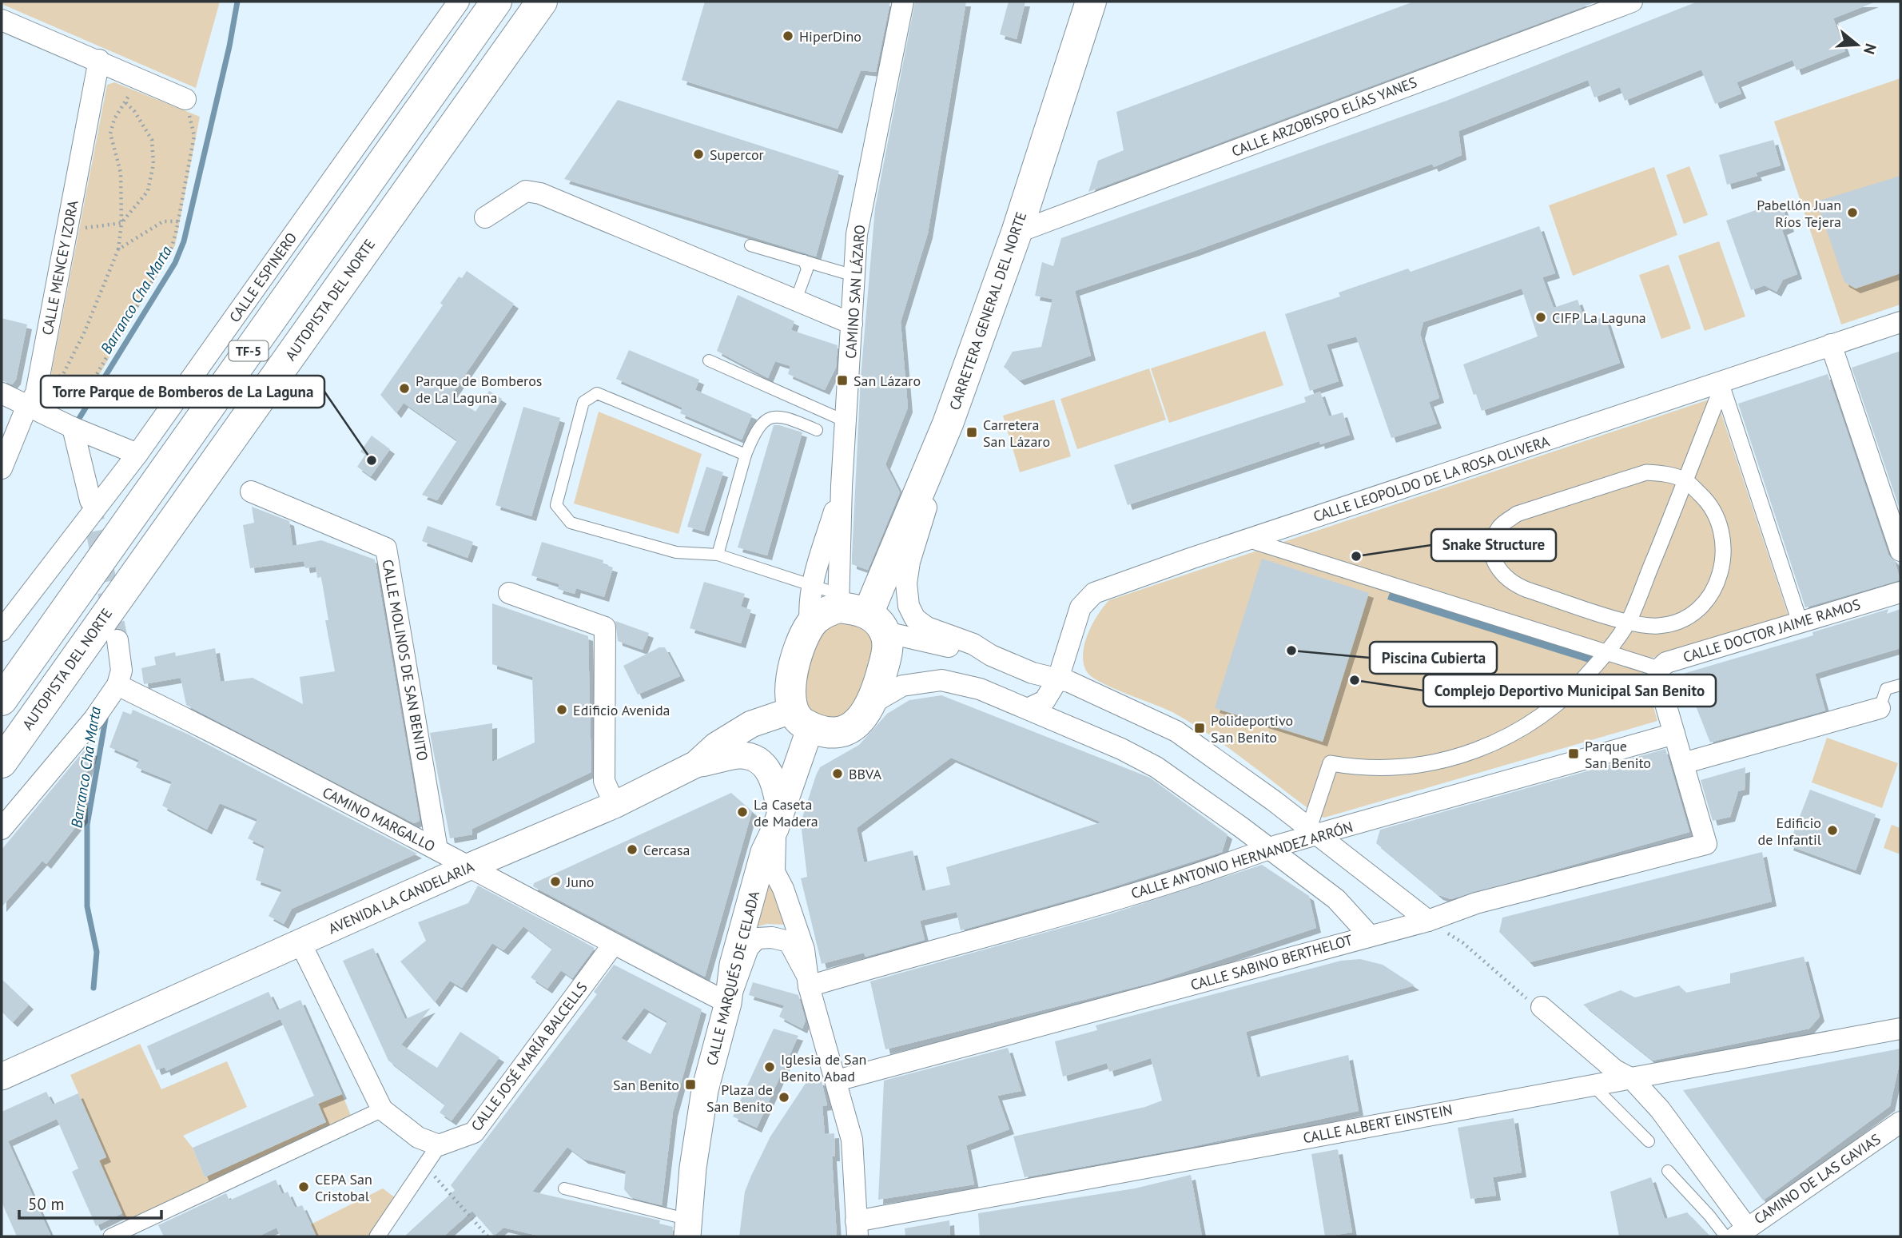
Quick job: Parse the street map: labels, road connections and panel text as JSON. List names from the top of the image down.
{
  "streets": {
    "main road": ["AUTOPISTA DEL NORTE", "CARRETERA GENERAL DEL NORTE", "TF-5"],
    "street": [
      "CALLE ARZOBISPO ELÍAS YANES",
      "CALLE MENCEY IZORA",
      "CALLE ESPINERO",
      "CAMINO SAN LÁZARO",
      "CALLE LEOPOLDO DE LA ROSA OLIVERA",
      "CALLE DOCTOR JAIME RAMOS",
      "CALLE MOLINOS DE SAN BENITO",
      "CAMINO MARGALLO",
      "CALLE ANTONIO HERNANDEZ ARRÓN",
      "AVENIDA LA CANDELARIA",
      "CALLE SABINO BERTHELOT",
      "CALLE MARQUÉS DE CELADA",
      "CALLE JOSÉ MARÍA BALCELLS",
      "CALLE ALBERT EINSTEIN",
      "CAMINO DE LAS GAVIAS"
    ]
  },
  "crossings": [
    ["CALLE ARZOBISPO ELÍAS YANES", "CARRETERA GENERAL DEL NORTE"],
    ["CAMINO SAN LÁZARO", "CARRETERA GENERAL DEL NORTE"],
    ["CAMINO SAN LÁZARO", "AVENIDA LA CANDELARIA"],
    ["CAMINO SAN LÁZARO", "CALLE MARQUÉS DE CELADA"],
    ["CARRETERA GENERAL DEL NORTE", "AVENIDA LA CANDELARIA"],
    ["CARRETERA GENERAL DEL NORTE", "CALLE MARQUÉS DE CELADA"],
    ["CALLE MOLINOS DE SAN BENITO", "CAMINO MARGALLO"],
    ["CAMINO MARGALLO", "AVENIDA LA CANDELARIA"],
    ["CAMINO MARGALLO", "CALLE MARQUÉS DE CELADA"],
    ["CAMINO MARGALLO", "CALLE JOSÉ MARÍA BALCELLS"],
    ["AVENIDA LA CANDELARIA", "CALLE MARQUÉS DE CELADA"]
  ],
  "water": ["Barranco Cha Marta"],
  "places": {
    "other": [
      "HiperDino",
      "Supercor",
      "Pabellón Juan Ríos Tejera",
      "CIFP La Laguna",
      "Parque de Bomberos de La Laguna",
      "Torre Parque de Bomberos de La Laguna",
      "Snake Structure",
      "Piscina Cubierta",
      "Complejo Deportivo Municipal San Benito",
      "Edificio Avenida",
      "BBVA",
      "La Caseta de Madera",
      "Edificio de Infantil",
      "Cercasa",
      "Juno",
      "Iglesia de San Benito Abad",
      "Plaza de San Benito",
      "CEPA San Cristobal"
    ],
    "transit": [
      "San Lázaro",
      "Carretera San Lázaro",
      "Polideportivo San Benito",
      "Parque San Benito",
      "San Benito"
    ]
  },
  "scale_bar": "50 m",
  "north": "right"
}
